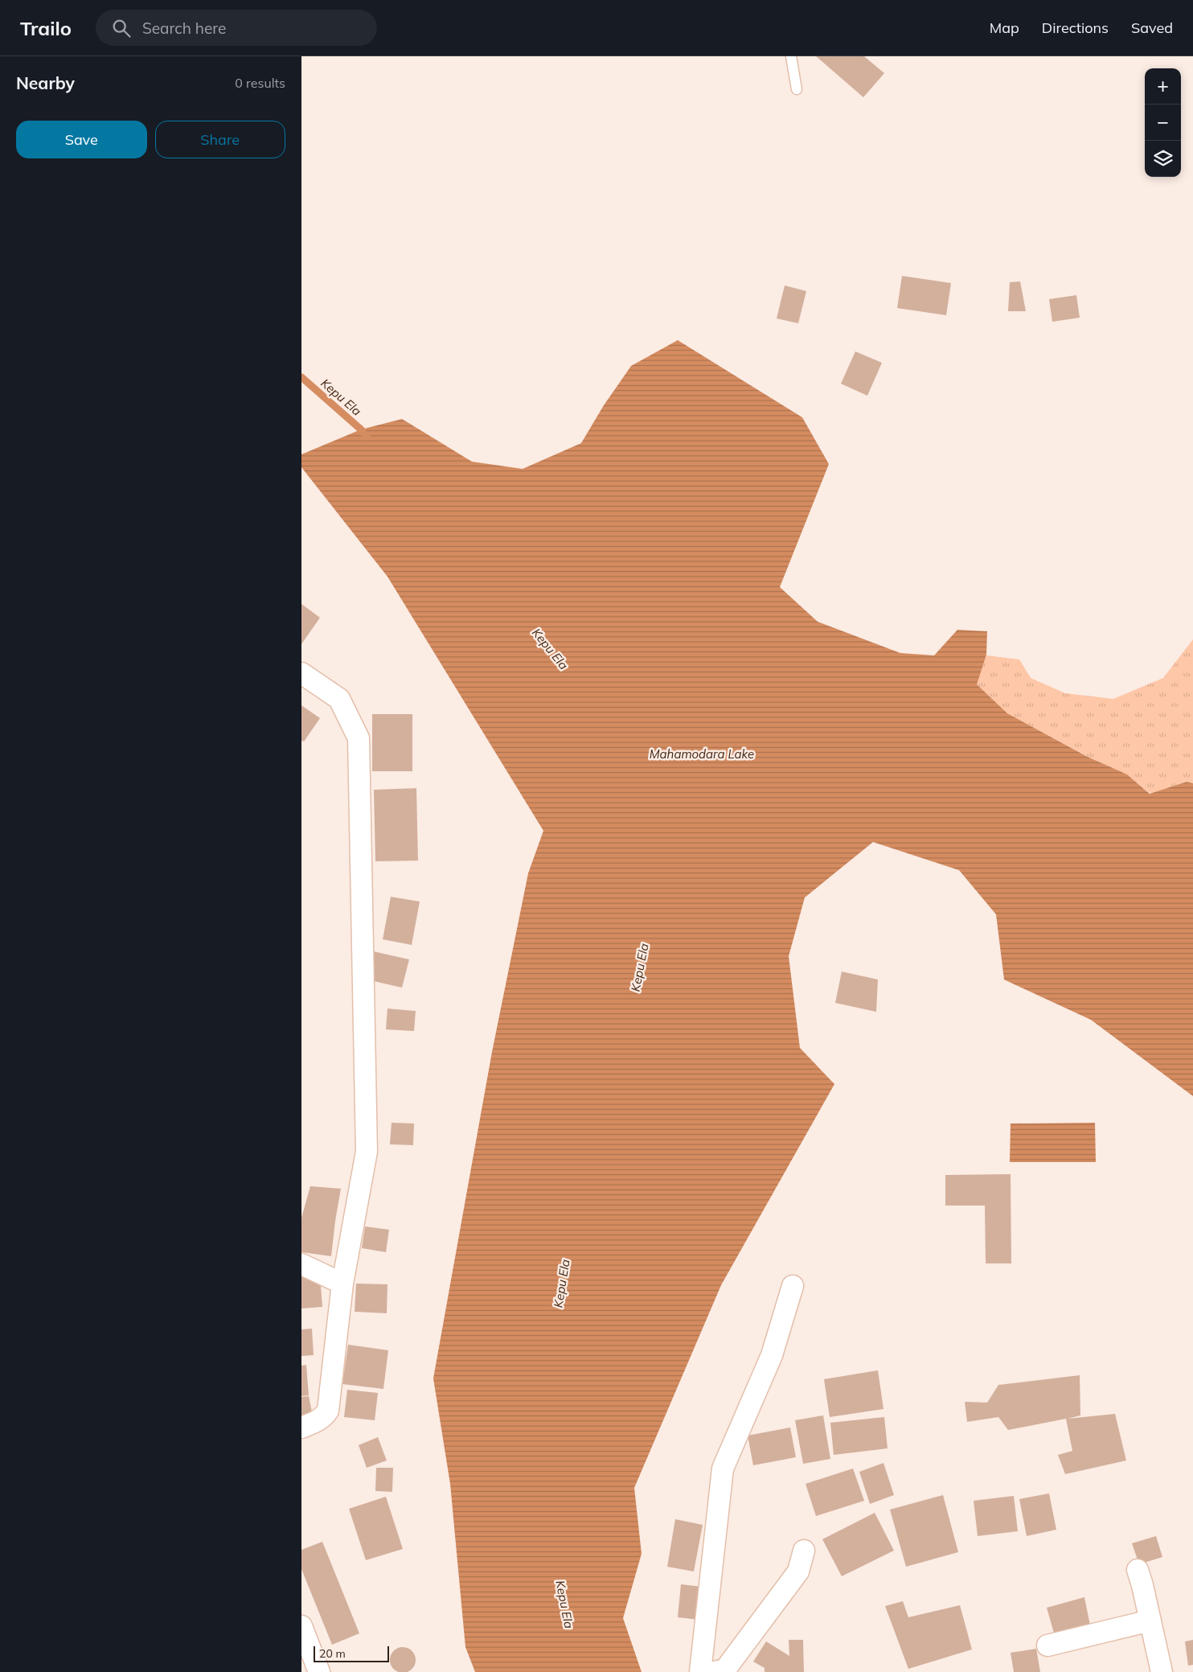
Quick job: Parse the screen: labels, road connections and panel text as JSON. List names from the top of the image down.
{
  "water": ["Kepu Ela", "Mahamodara Lake"],
  "scale_bar": "20 m",
  "page": {
    "header": "Trailo",
    "search": "Search here",
    "nav": ["Map", "Directions", "Saved"],
    "heading": ["Nearby", "0 results"],
    "map_buttons": ["+", "−"],
    "buttons": ["Save", "Share"],
    "scale": "20 m"
  }
}
